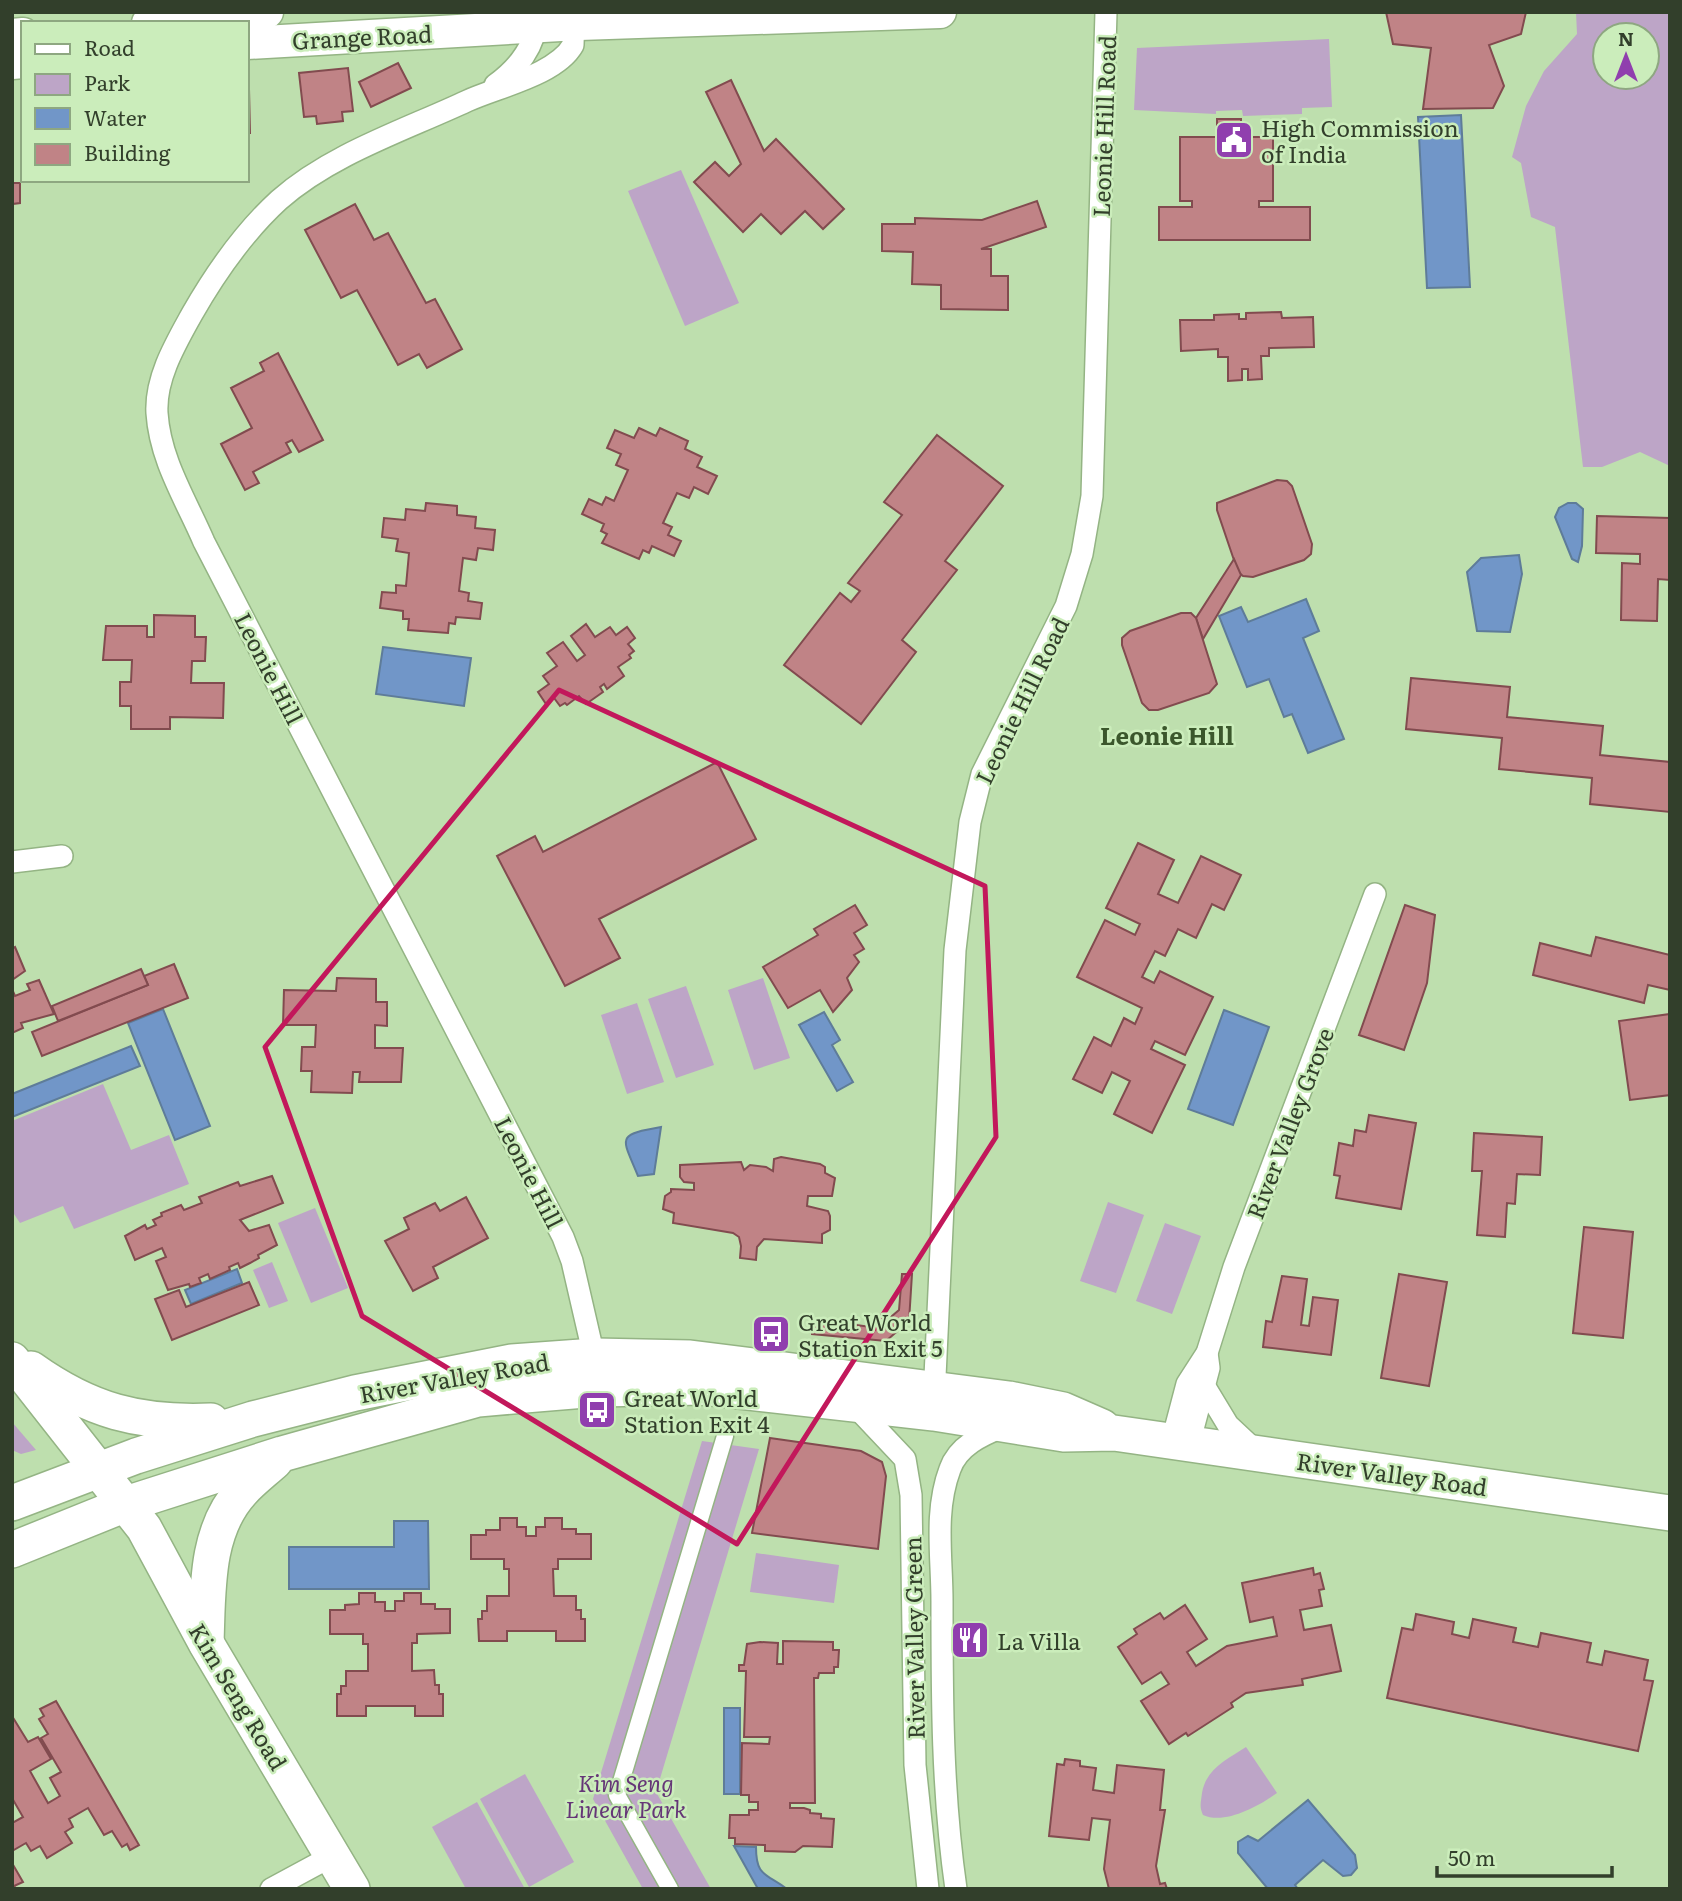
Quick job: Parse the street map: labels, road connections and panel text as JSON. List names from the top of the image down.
{
  "streets": {
    "main road": ["Grange Road", "River Valley Road", "Kim Seng Road"],
    "street": [
      "Leonie Hill Road",
      "Leonie Hill",
      "River Valley Grove",
      "River Valley Green"
    ]
  },
  "crossings": [
    ["Grange Road", "Leonie Hill"],
    ["Leonie Hill Road", "River Valley Road"],
    ["Leonie Hill", "River Valley Road"],
    ["River Valley Grove", "River Valley Road"],
    ["River Valley Road", "River Valley Green"],
    ["River Valley Road", "Kim Seng Road"]
  ],
  "districts": ["Leonie Hill"],
  "parks": ["Kim Seng Linear Park"],
  "places": {
    "public building": ["High Commission of India"],
    "bus stop": ["Great World Station Exit 5", "Great World Station Exit 4"],
    "restaurant": ["La Villa"]
  },
  "legend": [
    "Road",
    "Park",
    "Water",
    "Building"
  ],
  "scale_bar": "50 m",
  "north": "top"
}
